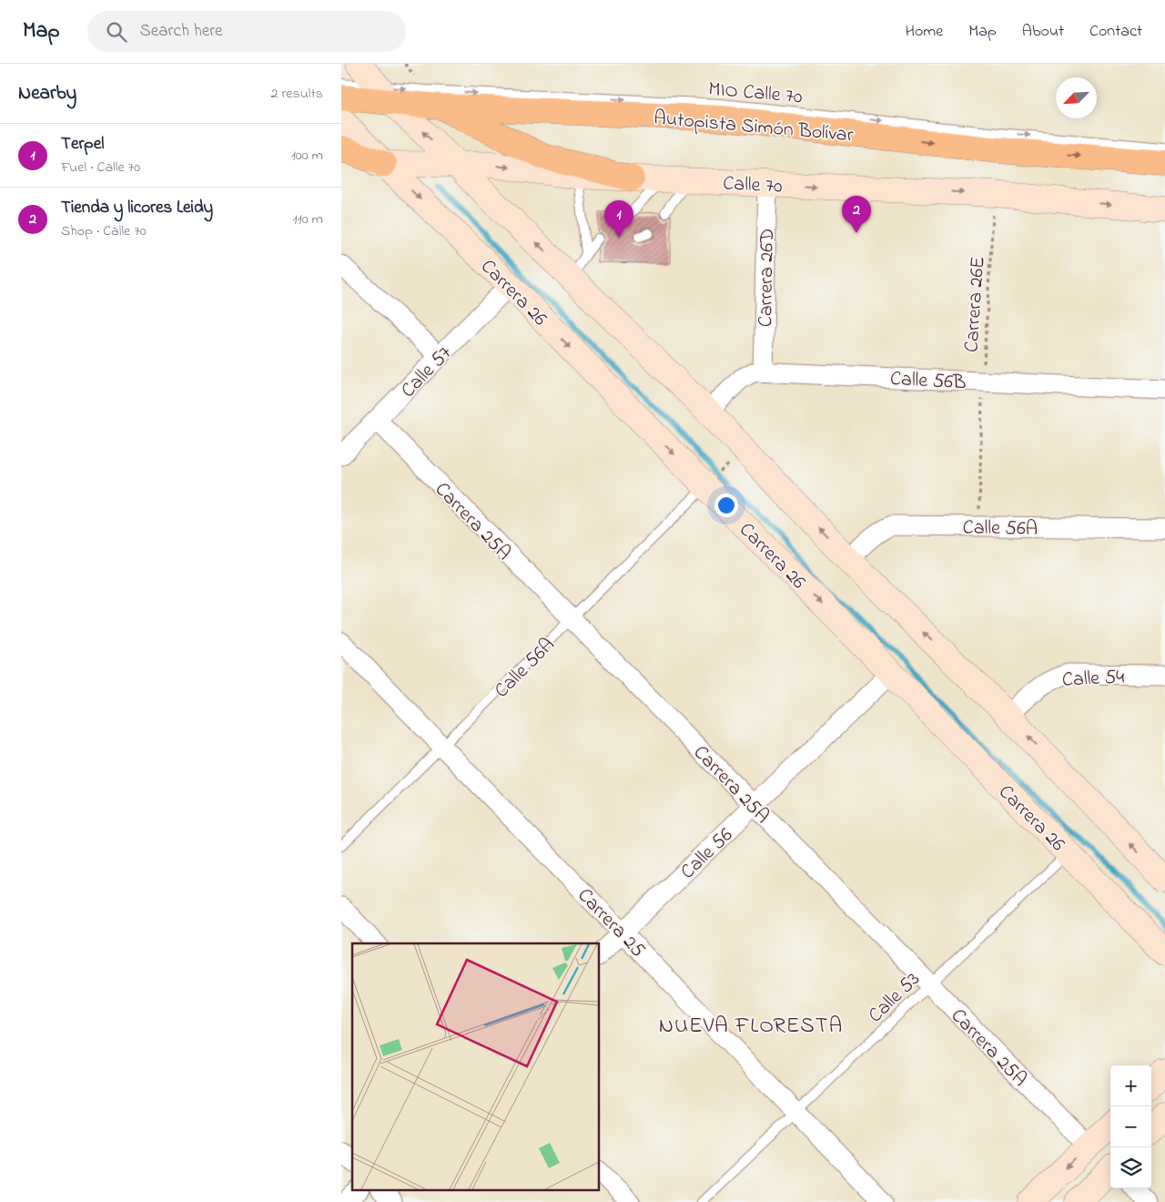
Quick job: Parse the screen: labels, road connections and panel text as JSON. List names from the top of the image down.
{
  "streets": {
    "highway": ["Autopista Simón Bolívar"],
    "street": [
      "Calle 70",
      "Carrera 26D",
      "Carrera 26",
      "Calle 57",
      "Calle 56B",
      "Carrera 25A",
      "Calle 56A",
      "Calle 54",
      "Calle 56",
      "Carrera 25"
    ],
    "lane": ["MIO Calle 70", "Calle 53"],
    "path": ["Carrera 26E"]
  },
  "crossings": [
    ["MIO Calle 70", "Autopista Simón Bolívar"],
    ["Calle 70", "Carrera 26D"],
    ["Calle 70", "Carrera 26"],
    ["Calle 70", "Carrera 26E"],
    ["Carrera 26D", "Calle 56B"],
    ["Carrera 26", "Calle 57"],
    ["Carrera 26", "Calle 56A"],
    ["Carrera 26", "Calle 56"],
    ["Carrera 26", "Calle 53"],
    ["Carrera 26E", "Calle 56B"],
    ["Carrera 26E", "Calle 56A"],
    ["Calle 57", "Carrera 25A"],
    ["Carrera 25A", "Calle 56A"],
    ["Carrera 25A", "Calle 56"],
    ["Carrera 25A", "Calle 53"],
    ["Calle 56A", "Carrera 25"],
    ["Calle 56", "Carrera 25"],
    ["Carrera 25", "Calle 53"]
  ],
  "one_way": ["MIO Calle 70", "Autopista Simón Bolívar", "Calle 70"],
  "districts": ["NUEVA FLORESTA"],
  "north": "bottom left",
  "page": {
    "header": "Map",
    "search": "Search here",
    "nav": [
      "Home",
      "Map",
      "About",
      "Contact"
    ],
    "heading": ["Nearby", "2 results"],
    "list": [
      {
        "mark": "1",
        "name": "Terpel",
        "note": "Fuel · Calle 70",
        "value": "100 m"
      },
      {
        "mark": "2",
        "name": "Tienda y licores Leidy",
        "note": "Shop · Calle 70",
        "value": "110 m"
      }
    ],
    "pins": ["2", "1"],
    "map_buttons": ["+", "−"]
  }
}
